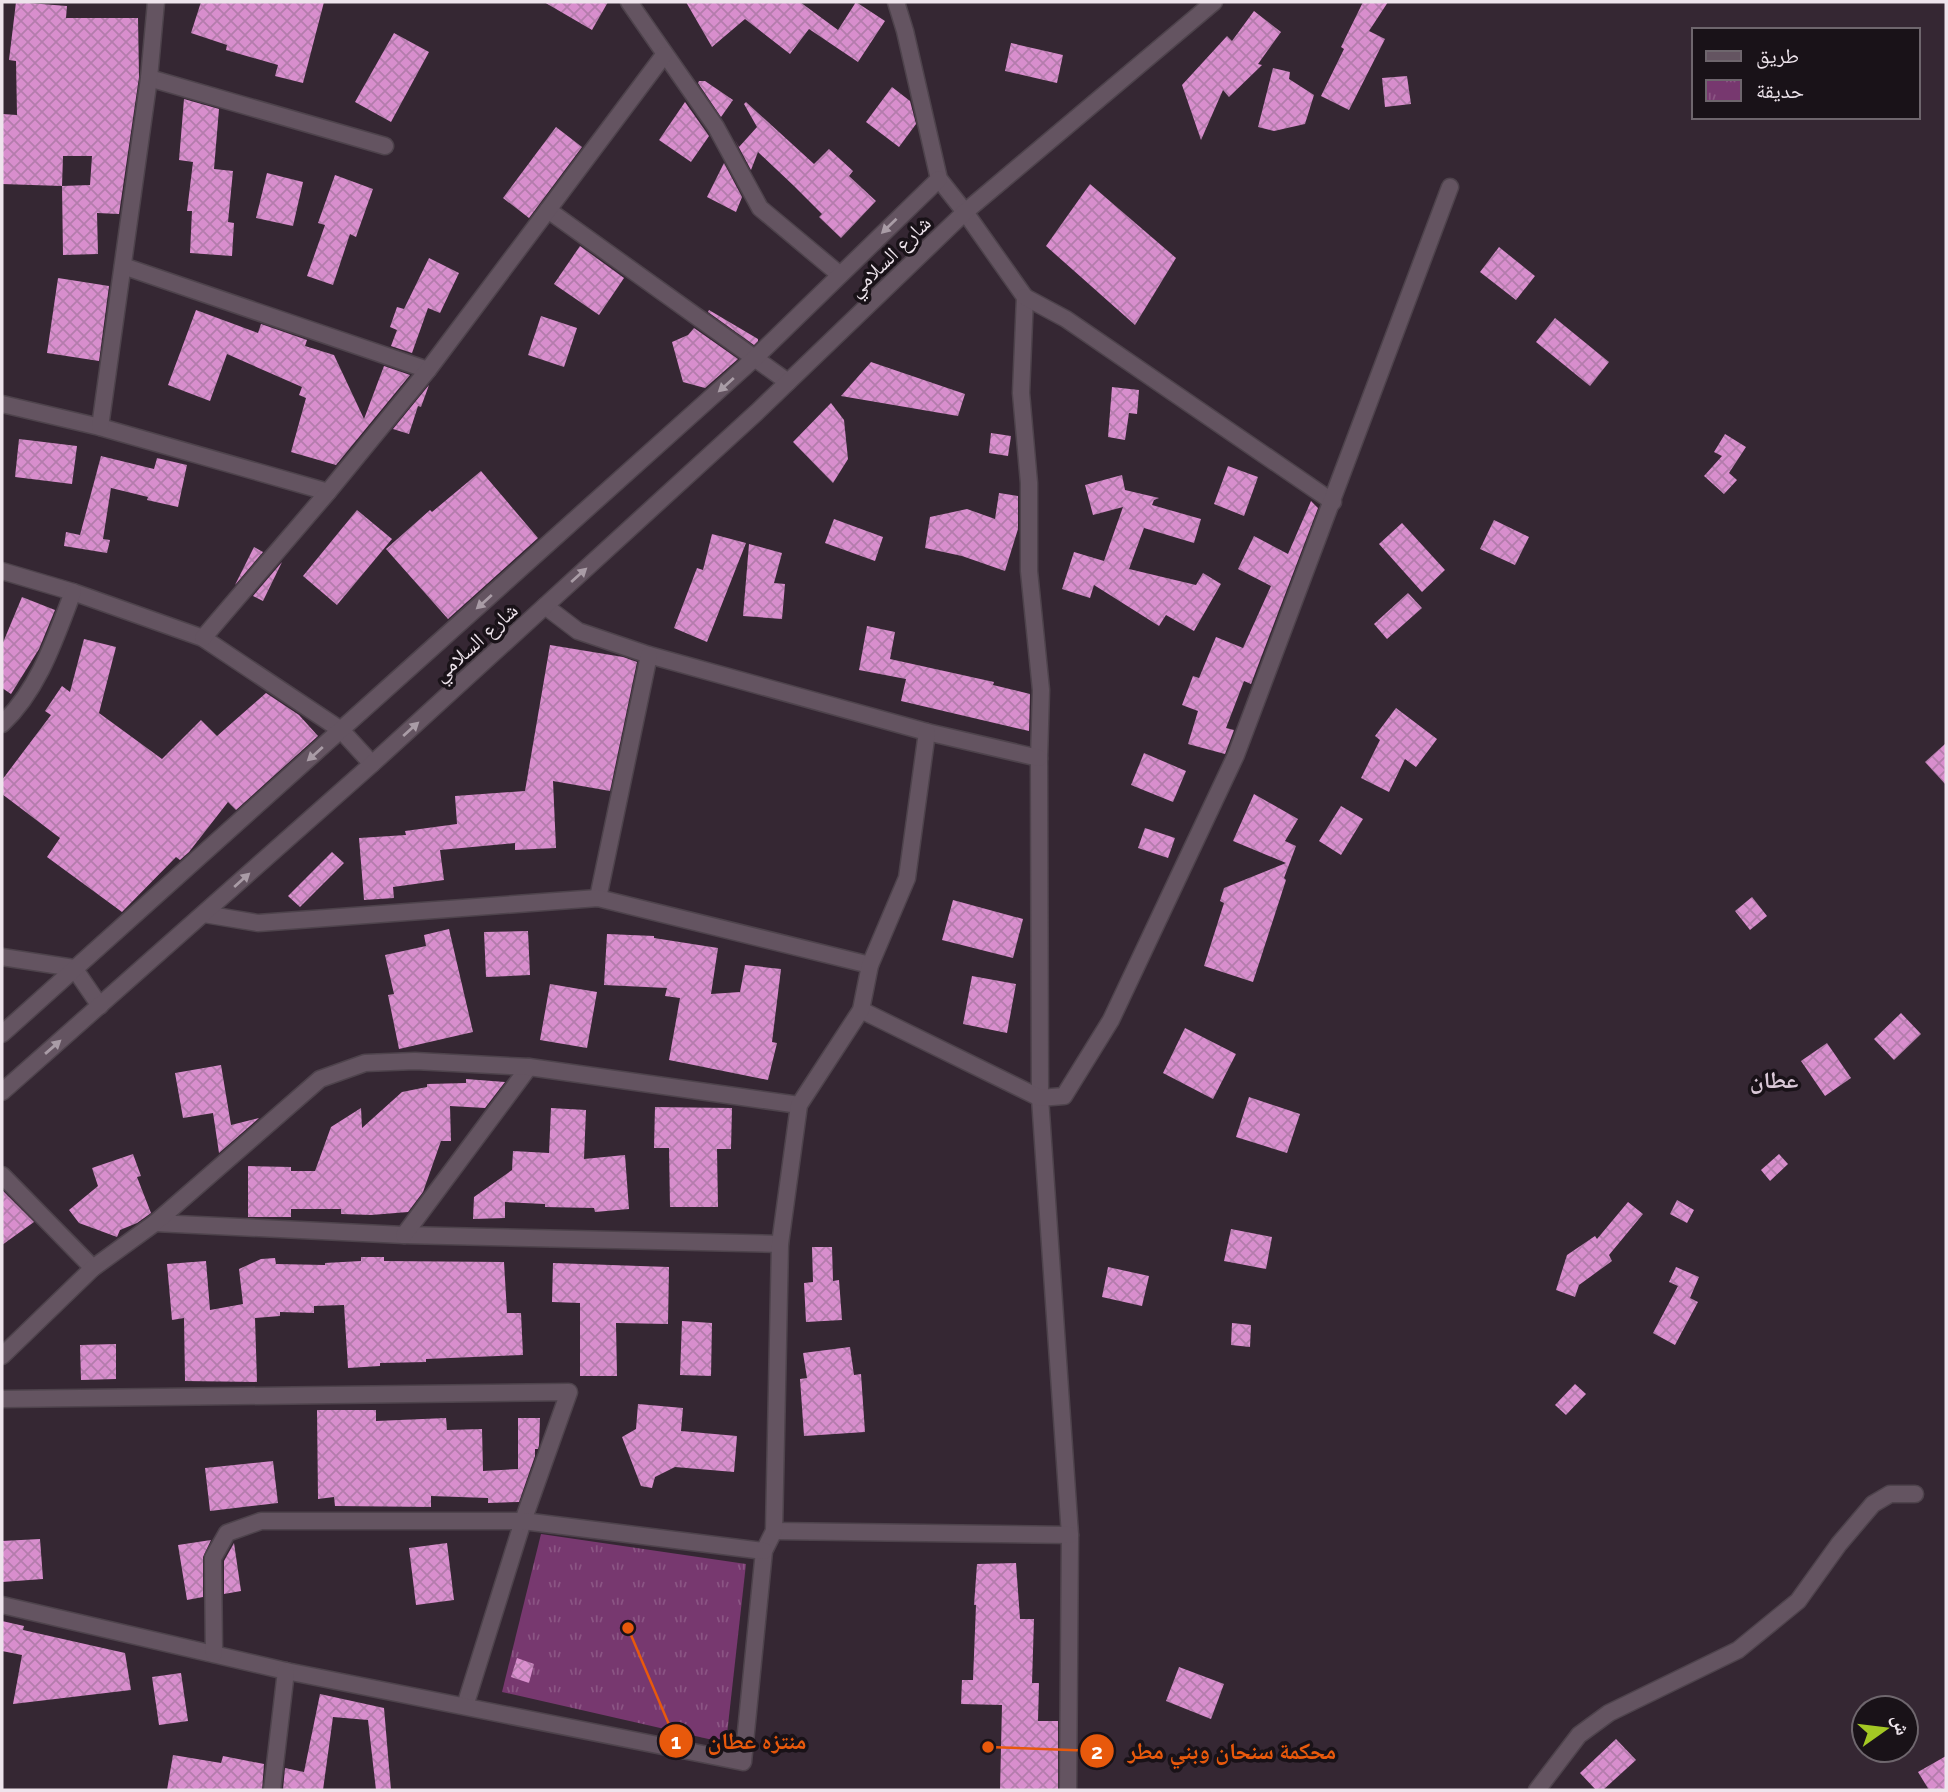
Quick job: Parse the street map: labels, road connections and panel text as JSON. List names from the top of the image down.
{
  "streets": {
    "street": ["شارع السلامي"]
  },
  "districts": ["عطان"],
  "places": ["منتزه عطان", "محكمة سنحان وبني مطر"],
  "legend": ["طريق", "حديقة"],
  "north": "right"
}
